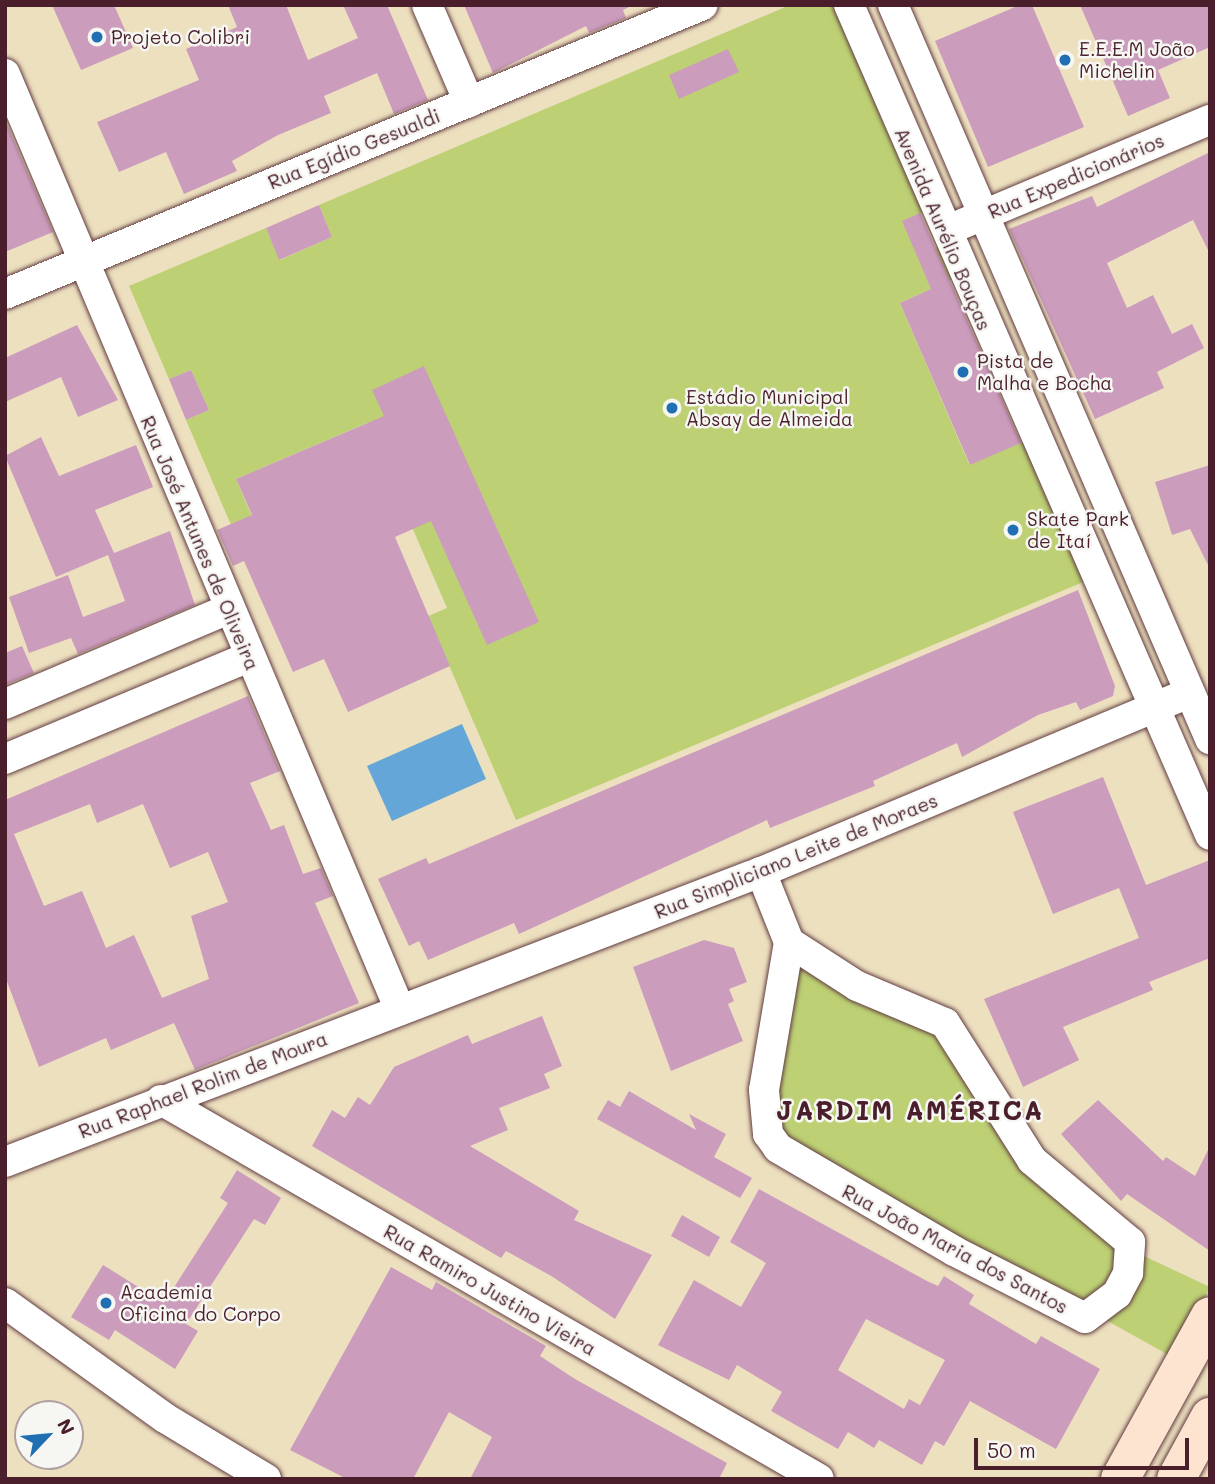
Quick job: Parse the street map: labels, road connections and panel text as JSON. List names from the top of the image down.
{
  "streets": {
    "street": [
      "Rua Egídio Gesualdi",
      "Rua Expedicionários",
      "Avenida Aurélio Bouças",
      "Rua José Antunes de Oliveira",
      "Rua Simpliciano Leite de Moraes",
      "Rua Raphael Rolim de Moura",
      "Rua João Maria dos Santos",
      "Rua Ramiro Justino Vieira"
    ]
  },
  "crossings": [
    ["Rua Egídio Gesualdi", "Rua José Antunes de Oliveira"],
    ["Rua Expedicionários", "Avenida Aurélio Bouças"],
    ["Avenida Aurélio Bouças", "Rua Simpliciano Leite de Moraes"],
    ["Rua José Antunes de Oliveira", "Rua Simpliciano Leite de Moraes"],
    ["Rua José Antunes de Oliveira", "Rua Raphael Rolim de Moura"],
    ["Rua Simpliciano Leite de Moraes", "Rua Raphael Rolim de Moura"],
    ["Rua Raphael Rolim de Moura", "Rua Ramiro Justino Vieira"]
  ],
  "districts": ["JARDIM AMÉRICA"],
  "places": [
    "Projeto Colibri",
    "E.E.E.M João Michelin",
    "Pista de Malha e Bocha",
    "Estádio Municipal Absay de Almeida",
    "Skate Park de Itaí",
    "Academia Oficina do Corpo"
  ],
  "scale_bar": "50 m",
  "north": "top right"
}
